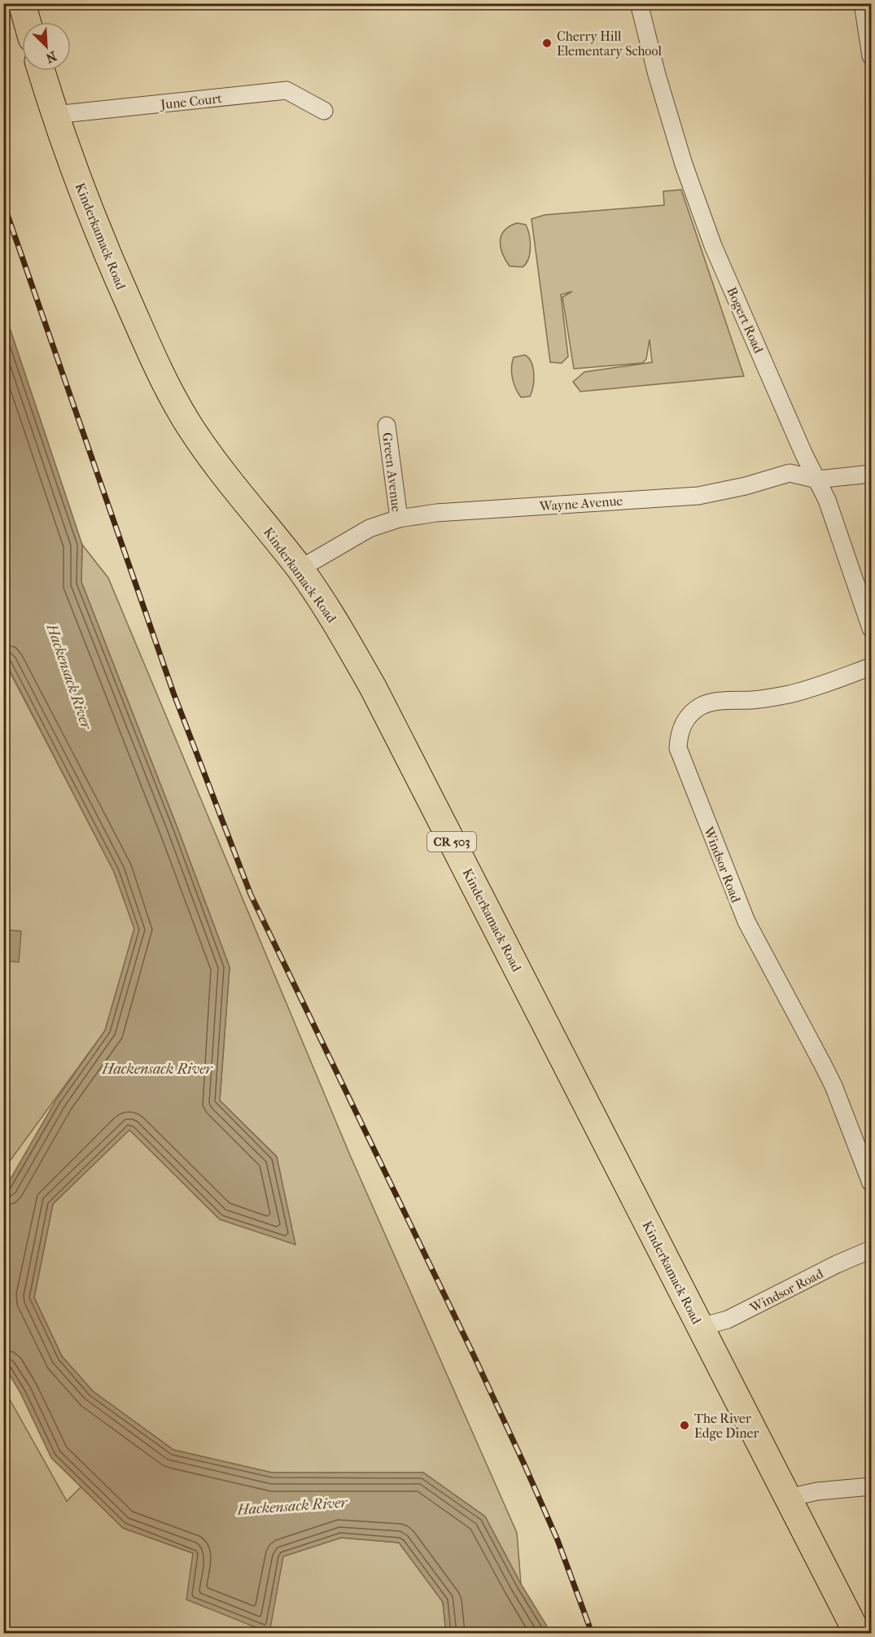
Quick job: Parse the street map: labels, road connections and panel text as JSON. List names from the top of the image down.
{
  "streets": {
    "main road": ["Kinderkamack Road", "CR 503"],
    "street": [
      "June Court",
      "Bogert Road",
      "Green Avenue",
      "Wayne Avenue",
      "Windsor Road"
    ]
  },
  "crossings": [
    ["June Court", "Kinderkamack Road"],
    ["Kinderkamack Road", "Wayne Avenue"],
    ["Kinderkamack Road", "Windsor Road"],
    ["Bogert Road", "Wayne Avenue"],
    ["Green Avenue", "Wayne Avenue"]
  ],
  "water": ["Hackensack River"],
  "places": ["Cherry Hill Elementary School", "The River Edge Diner"],
  "north": "bottom right"
}
